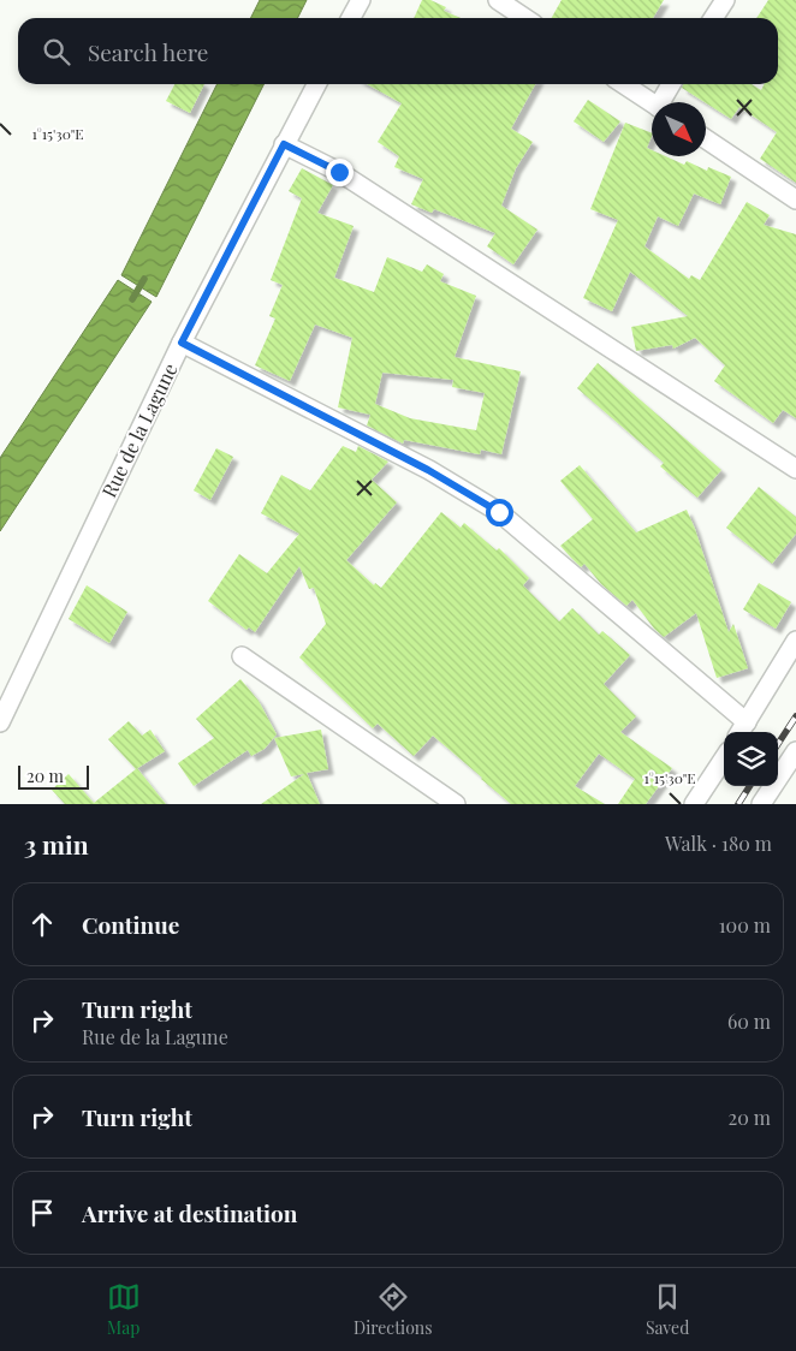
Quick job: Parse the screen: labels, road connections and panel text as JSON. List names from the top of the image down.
{
  "streets": {
    "street": ["Rue de la Lagune"]
  },
  "scale_bar": "20 m",
  "north": "bottom right",
  "page": {
    "search": "Search here",
    "scale": "20 m",
    "heading": ["3 min", "Walk · 180 m"],
    "list": [
      ["Continue", "100 m"],
      ["Turn right", "Rue de la Lagune", "60 m"],
      ["Turn right", "20 m"],
      "Arrive at destination"
    ],
    "nav": ["Map", "Directions", "Saved"]
  },
  "coordinates": ["1°15'30\"E"]
}
